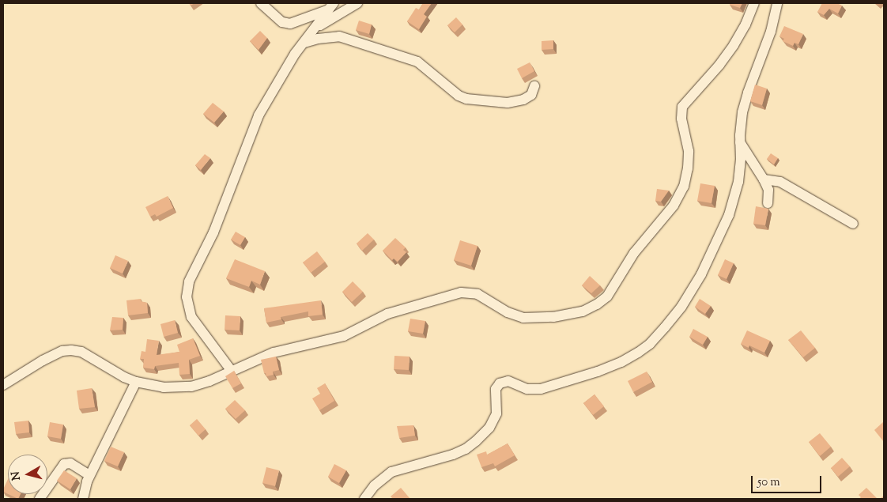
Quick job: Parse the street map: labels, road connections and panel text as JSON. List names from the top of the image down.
{
  "scale_bar": "50 m",
  "north": "left"
}
